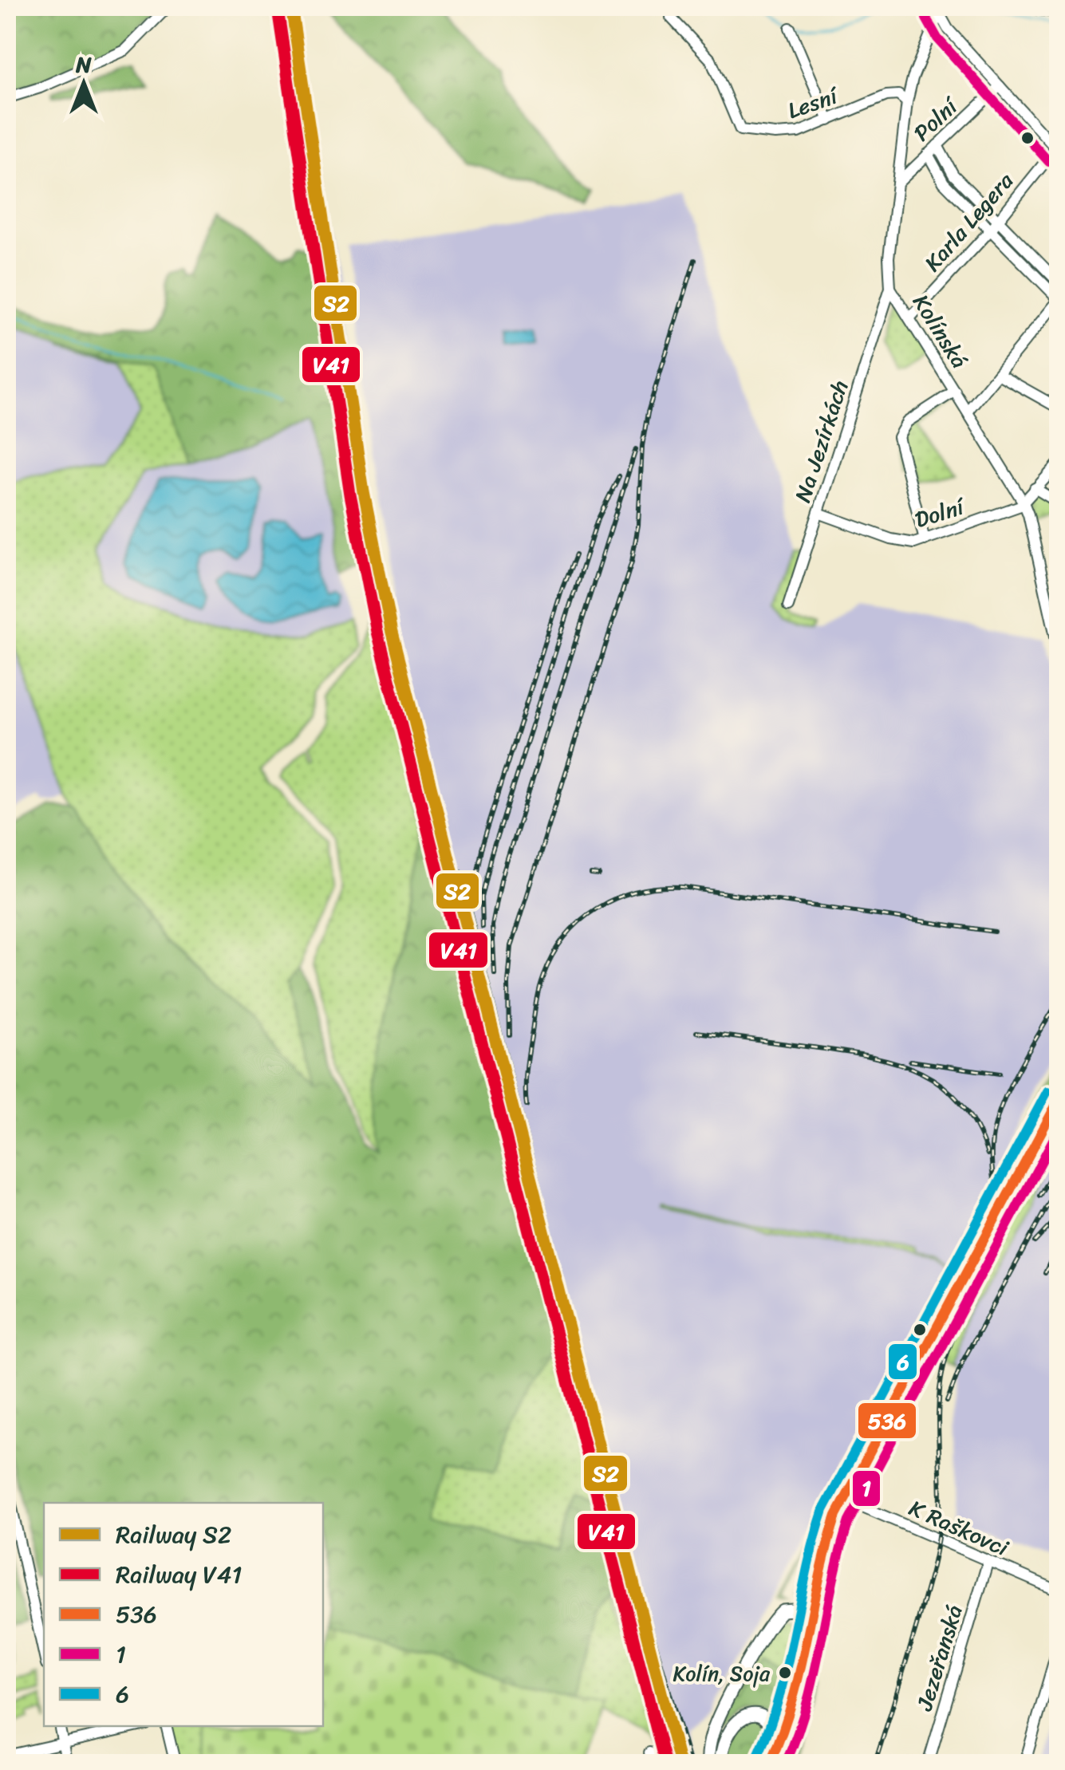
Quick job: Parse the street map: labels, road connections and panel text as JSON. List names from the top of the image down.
{
  "streets": {
    "street": [
      "Lesní",
      "Polní",
      "Karla Legera",
      "Kolínská",
      "Na Jezírkách",
      "Dolní",
      "K Raškovci",
      "Jezeřanská"
    ]
  },
  "crossings": [
    ["Lesní", "Kolínská"],
    ["Polní", "Kolínská"],
    ["Karla Legera", "Kolínská"],
    ["Kolínská", "Na Jezírkách"],
    ["Kolínská", "Dolní"],
    ["Na Jezírkách", "Dolní"],
    ["K Raškovci", "Jezeřanská"]
  ],
  "places": ["Kolín, Soja"],
  "lines": [
    "rail line S2",
    "transit line 1",
    "rail line V41",
    "transit line 6",
    "transit line 536"
  ],
  "legend": [
    "Railway S2",
    "Railway V41",
    "536",
    "1",
    "6"
  ],
  "north": "top"
}
